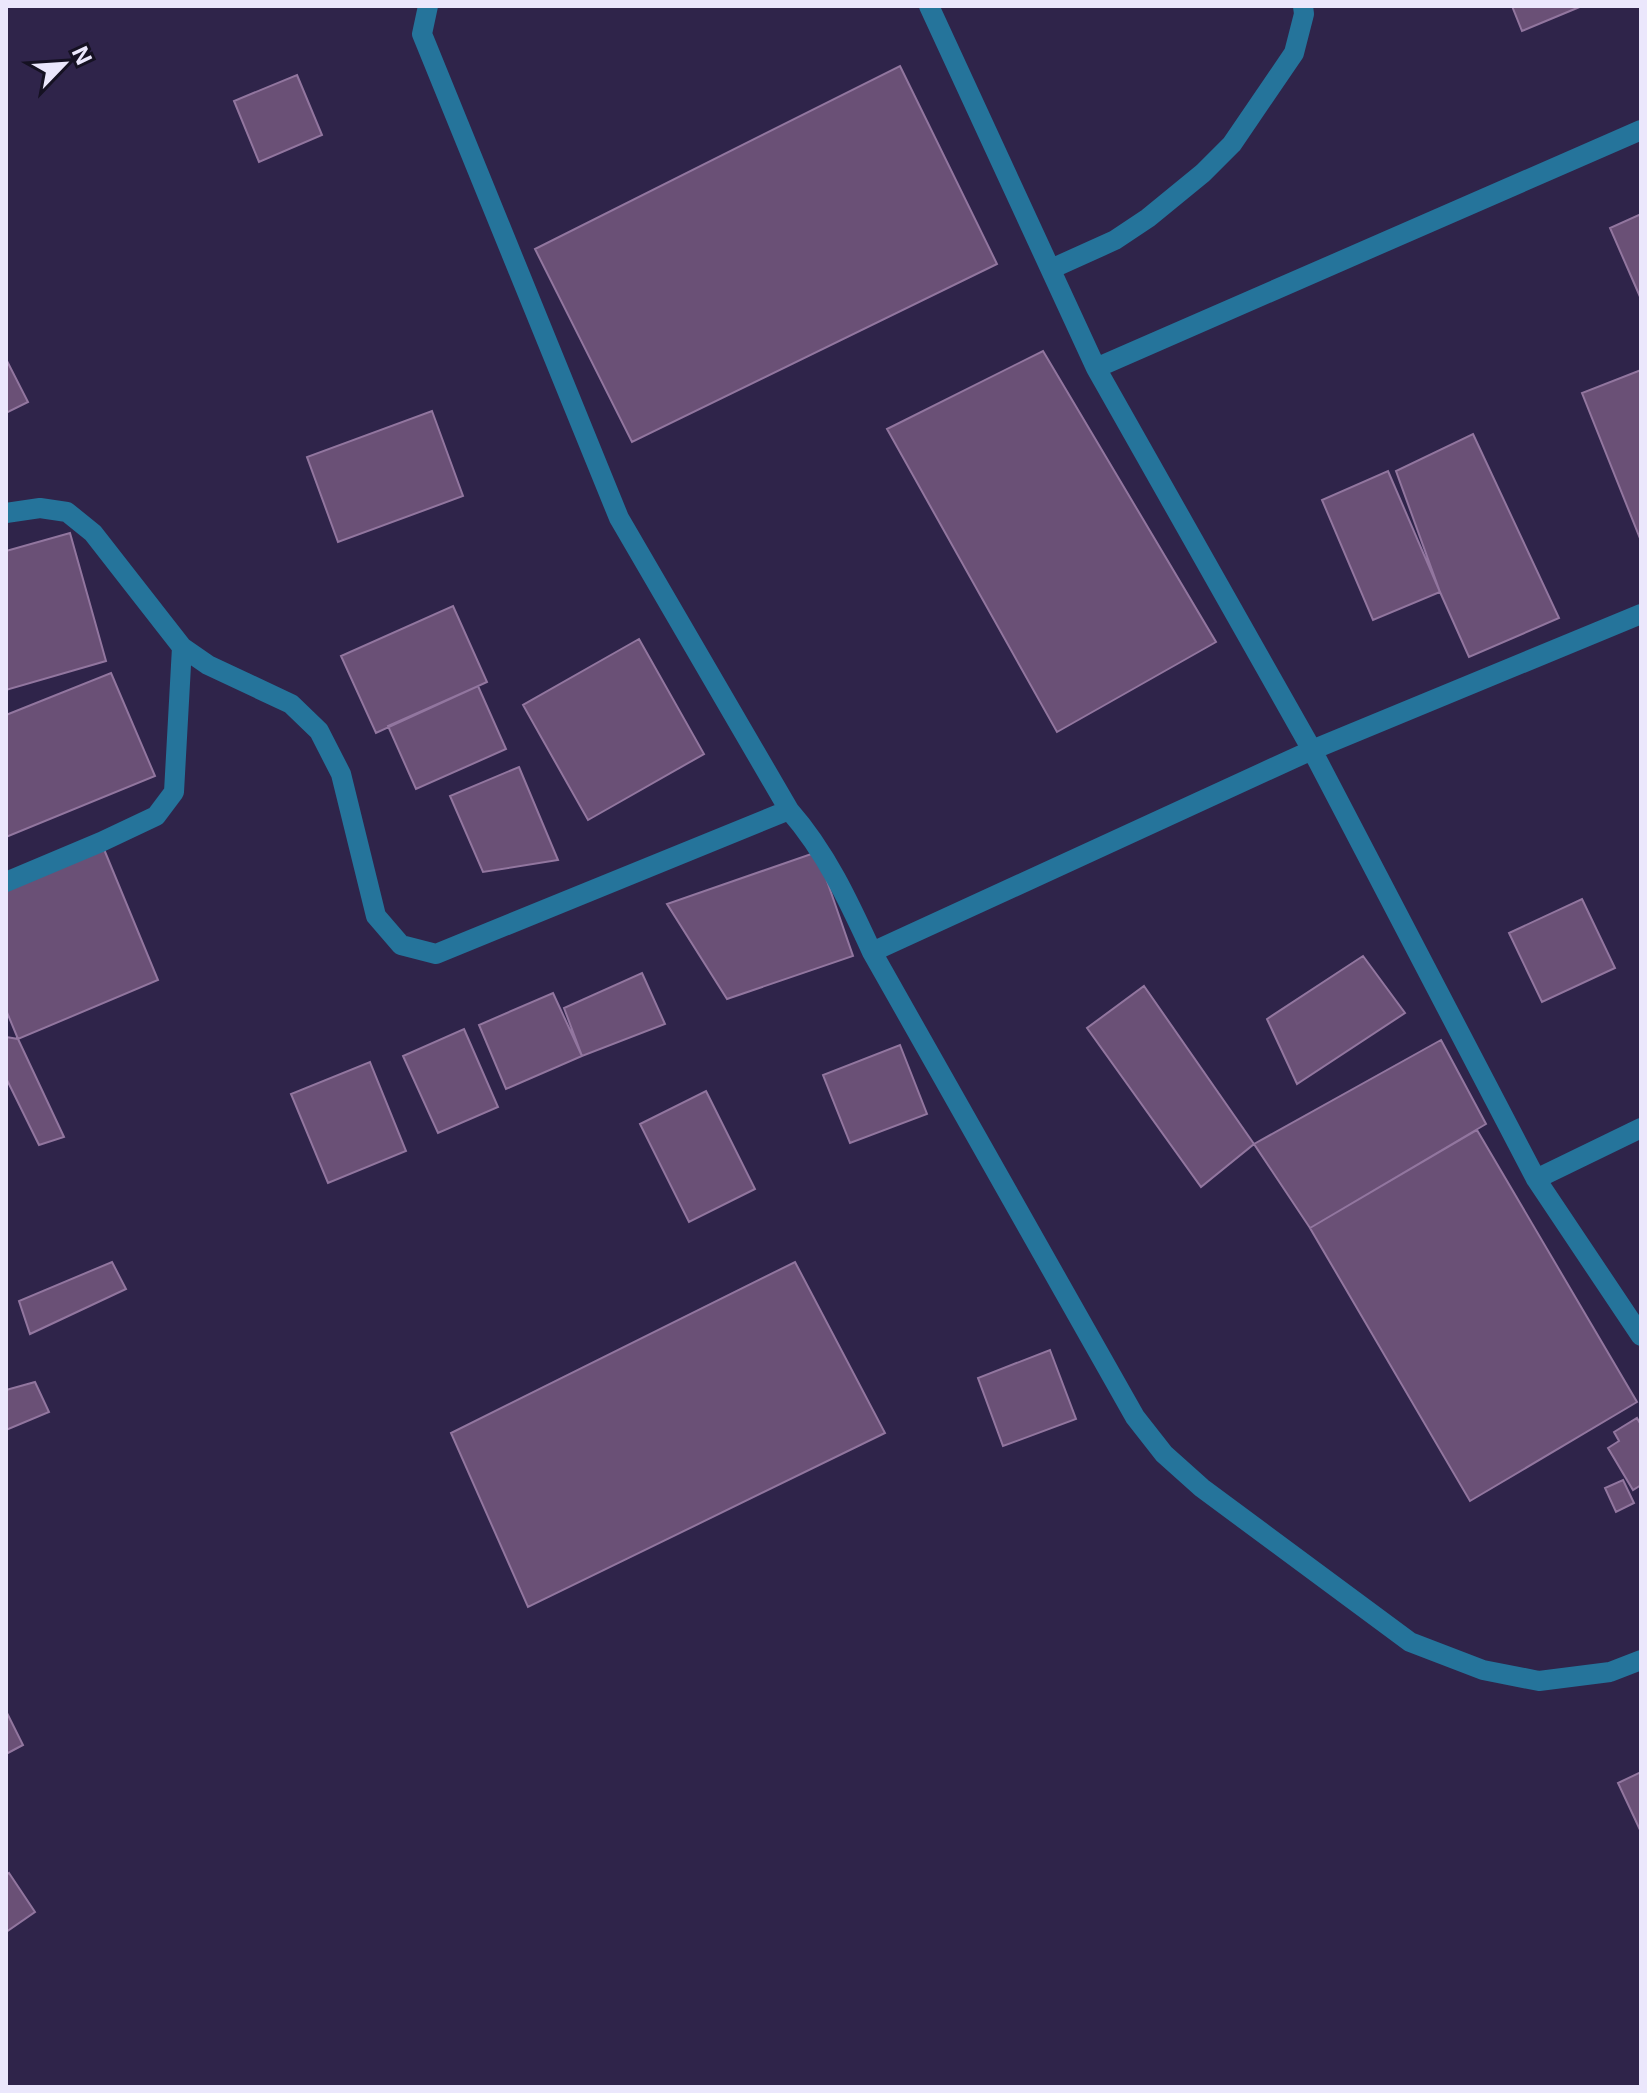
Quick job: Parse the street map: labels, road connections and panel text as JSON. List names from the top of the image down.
{
  "north": "top right"
}
